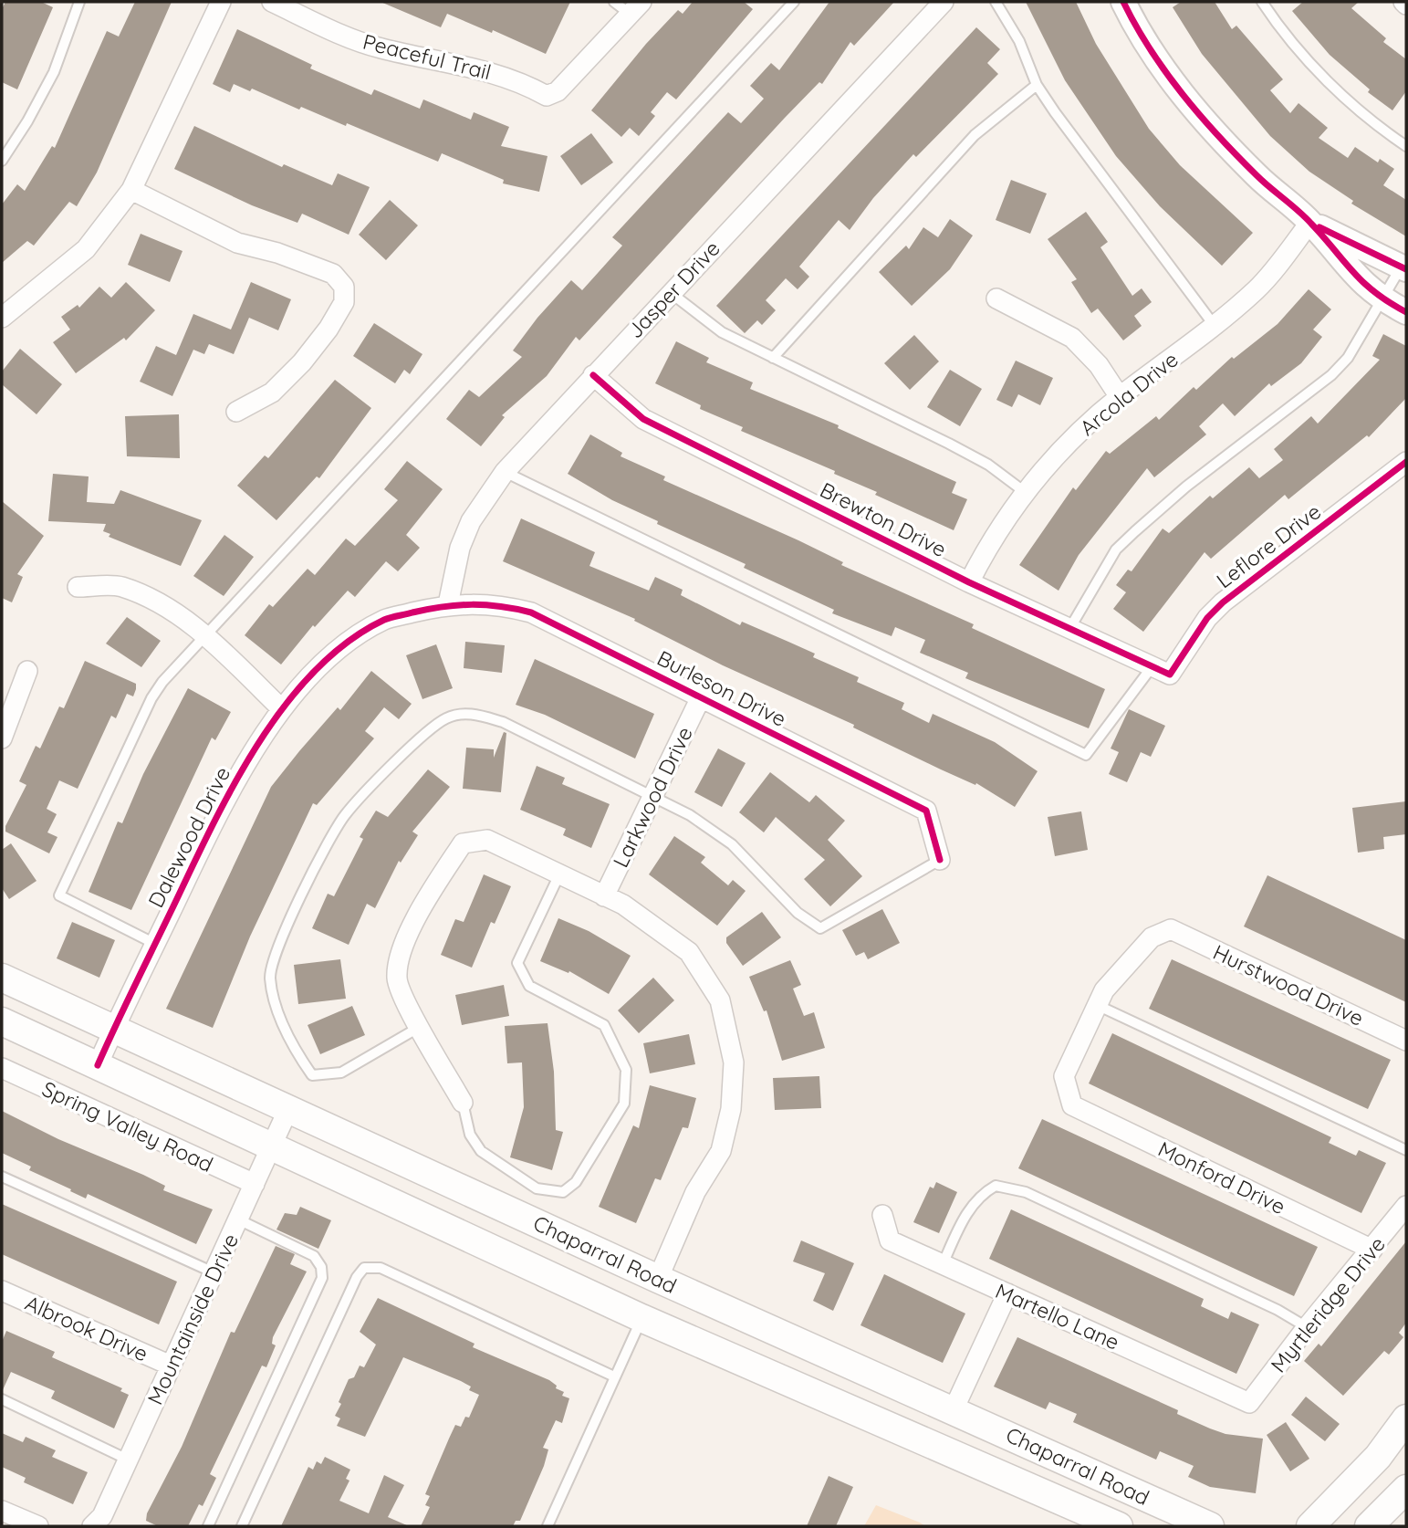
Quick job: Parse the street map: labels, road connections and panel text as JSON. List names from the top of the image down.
{
  "streets": {
    "main road": ["Chaparral Road"],
    "street": [
      "Peaceful Trail",
      "Jasper Drive",
      "Arcola Drive",
      "Brewton Drive",
      "Leflore Drive",
      "Burleson Drive",
      "Larkwood Drive",
      "Dalewood Drive",
      "Hurstwood Drive",
      "Spring Valley Road",
      "Monford Drive",
      "Myrtleridge Drive",
      "Martello Lane",
      "Mountainside Drive",
      "Albrook Drive"
    ]
  },
  "crossings": [
    ["Jasper Drive", "Brewton Drive"],
    ["Jasper Drive", "Burleson Drive"],
    ["Jasper Drive", "Dalewood Drive"],
    ["Arcola Drive", "Brewton Drive"],
    ["Brewton Drive", "Leflore Drive"],
    ["Burleson Drive", "Larkwood Drive"],
    ["Burleson Drive", "Dalewood Drive"],
    ["Dalewood Drive", "Chaparral Road"],
    ["Hurstwood Drive", "Monford Drive"],
    ["Spring Valley Road", "Mountainside Drive"],
    ["Monford Drive", "Myrtleridge Drive"],
    ["Chaparral Road", "Mountainside Drive"],
    ["Myrtleridge Drive", "Martello Lane"],
    ["Mountainside Drive", "Albrook Drive"]
  ]
}
